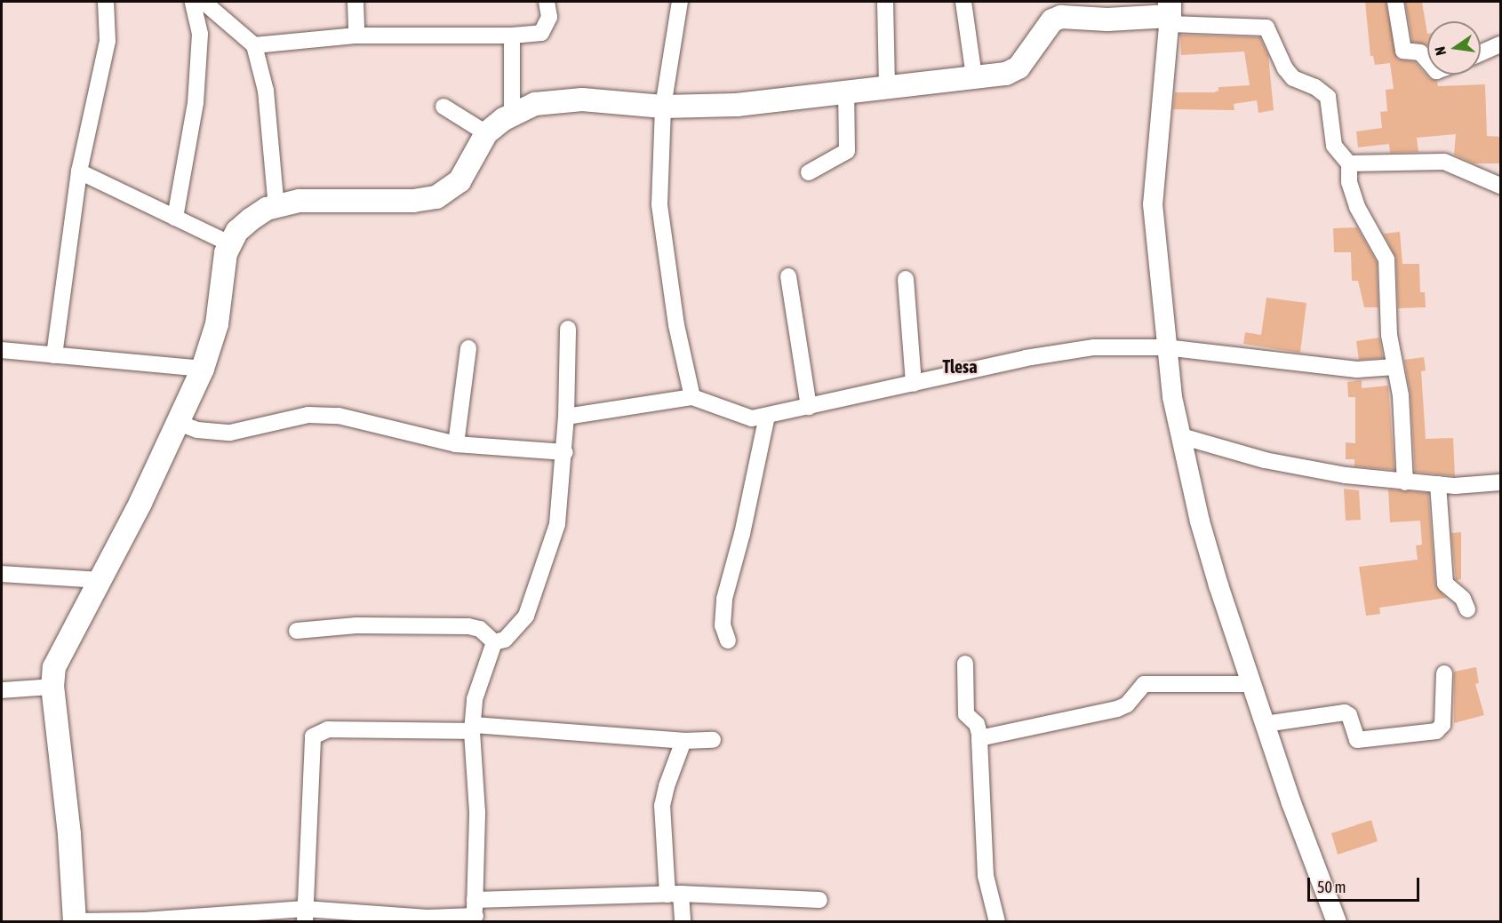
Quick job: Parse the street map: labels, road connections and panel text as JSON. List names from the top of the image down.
{
  "districts": ["Tlesa"],
  "scale_bar": "50 m",
  "north": "left"
}
